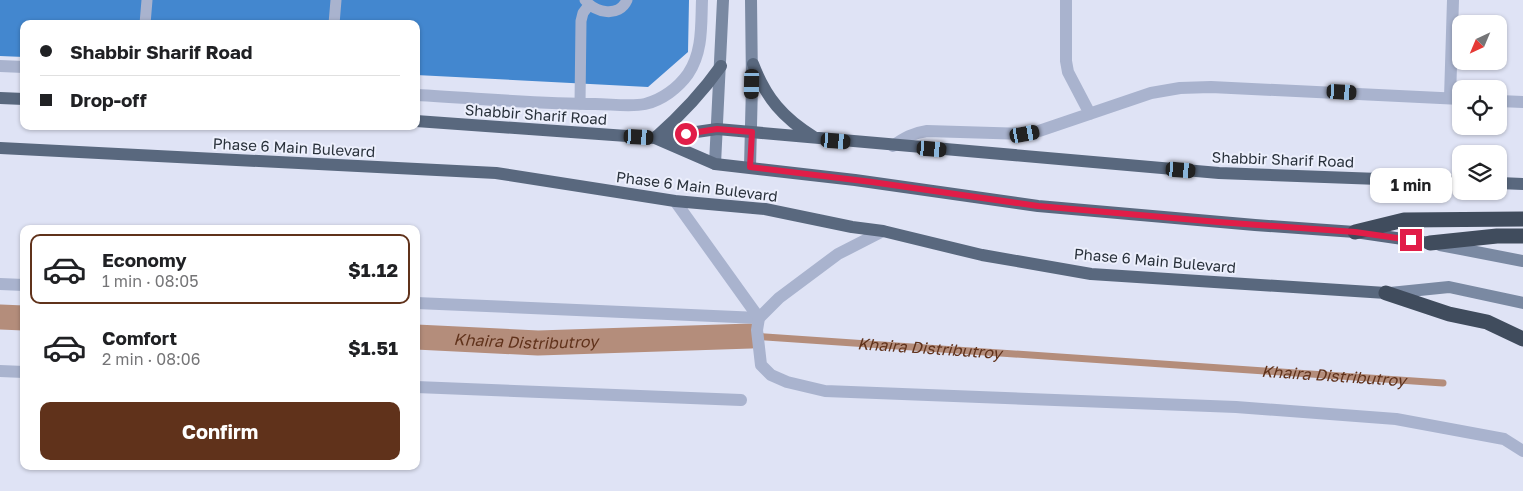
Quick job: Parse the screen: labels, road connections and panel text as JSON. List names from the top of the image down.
{
  "streets": {
    "main road": ["Shabbir Sharif Road", "Phase 6 Main Bulevard"]
  },
  "water": ["Khaira Distributroy"],
  "north": "bottom left",
  "page": {
    "banner": ["Shabbir Sharif Road", "Drop-off"],
    "bubble": "1 min",
    "list": [
      {
        "name": "Economy",
        "note": "1 min · 08:05",
        "value": "$1.12"
      },
      {
        "name": "Comfort",
        "note": "2 min · 08:06",
        "value": "$1.51"
      }
    ],
    "buttons": "Confirm"
  }
}
